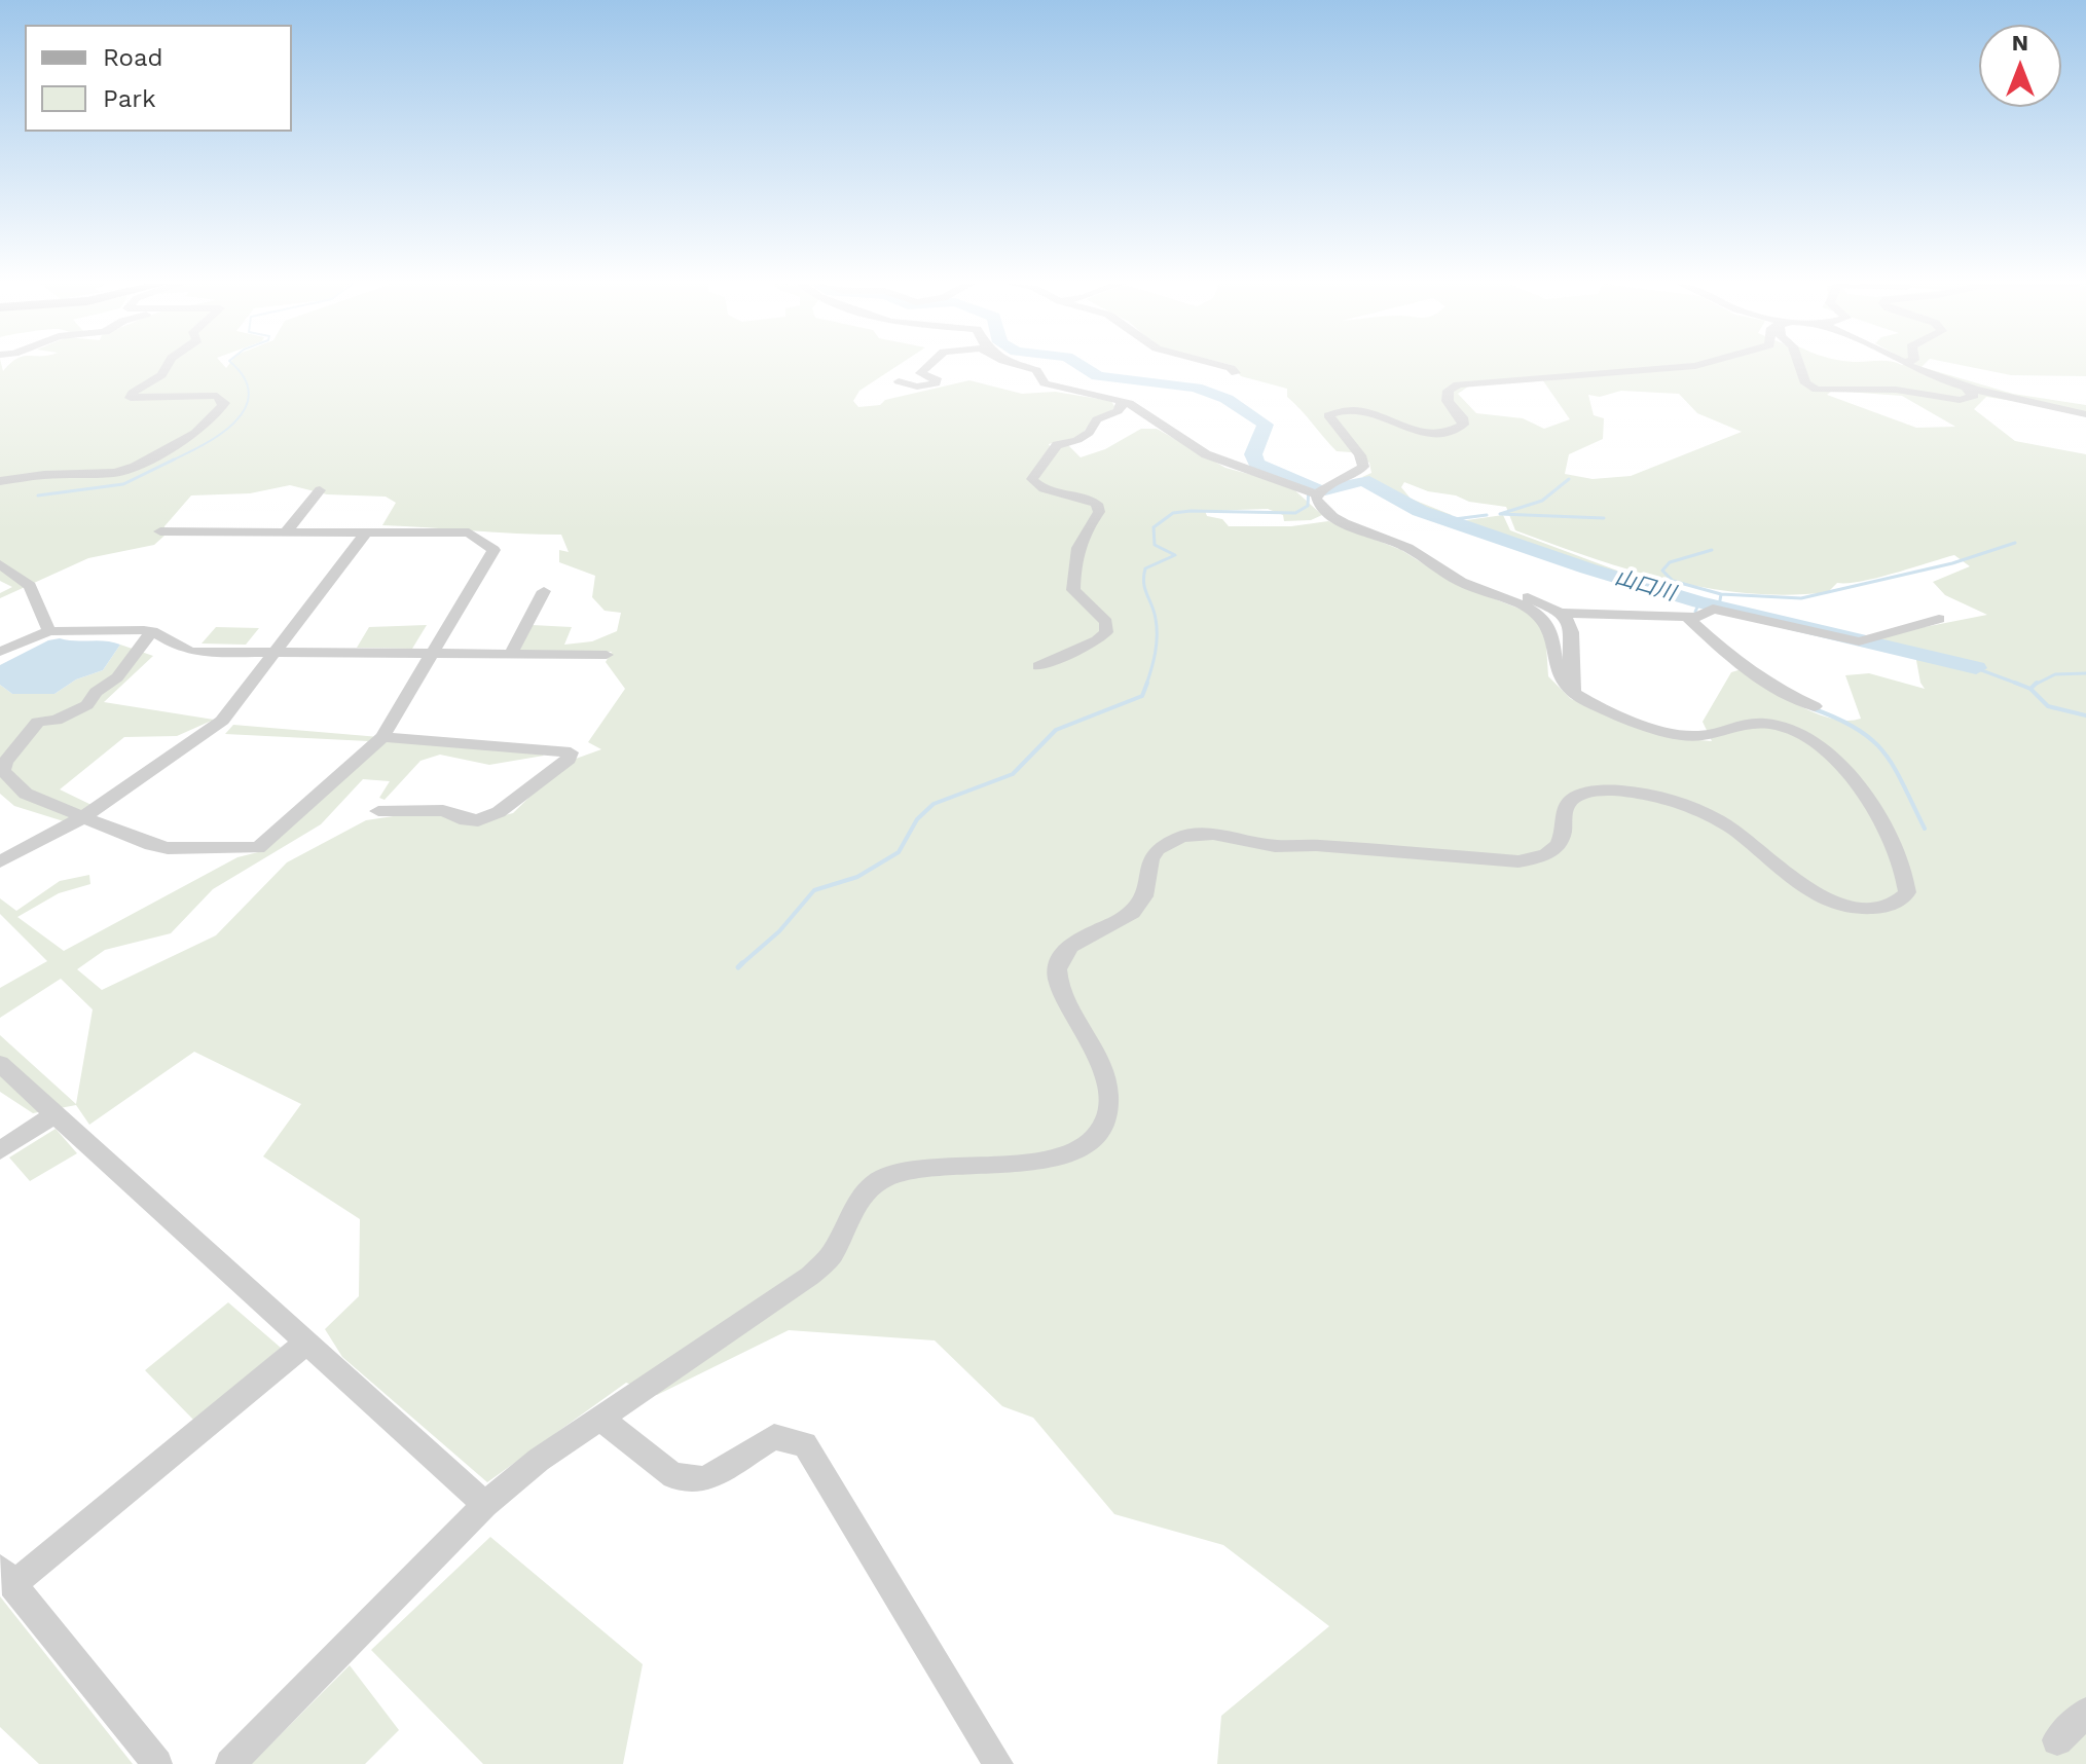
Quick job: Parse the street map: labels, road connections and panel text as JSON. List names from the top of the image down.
{
  "water": ["山口川"],
  "legend": ["Road", "Park"],
  "north": "top"
}
